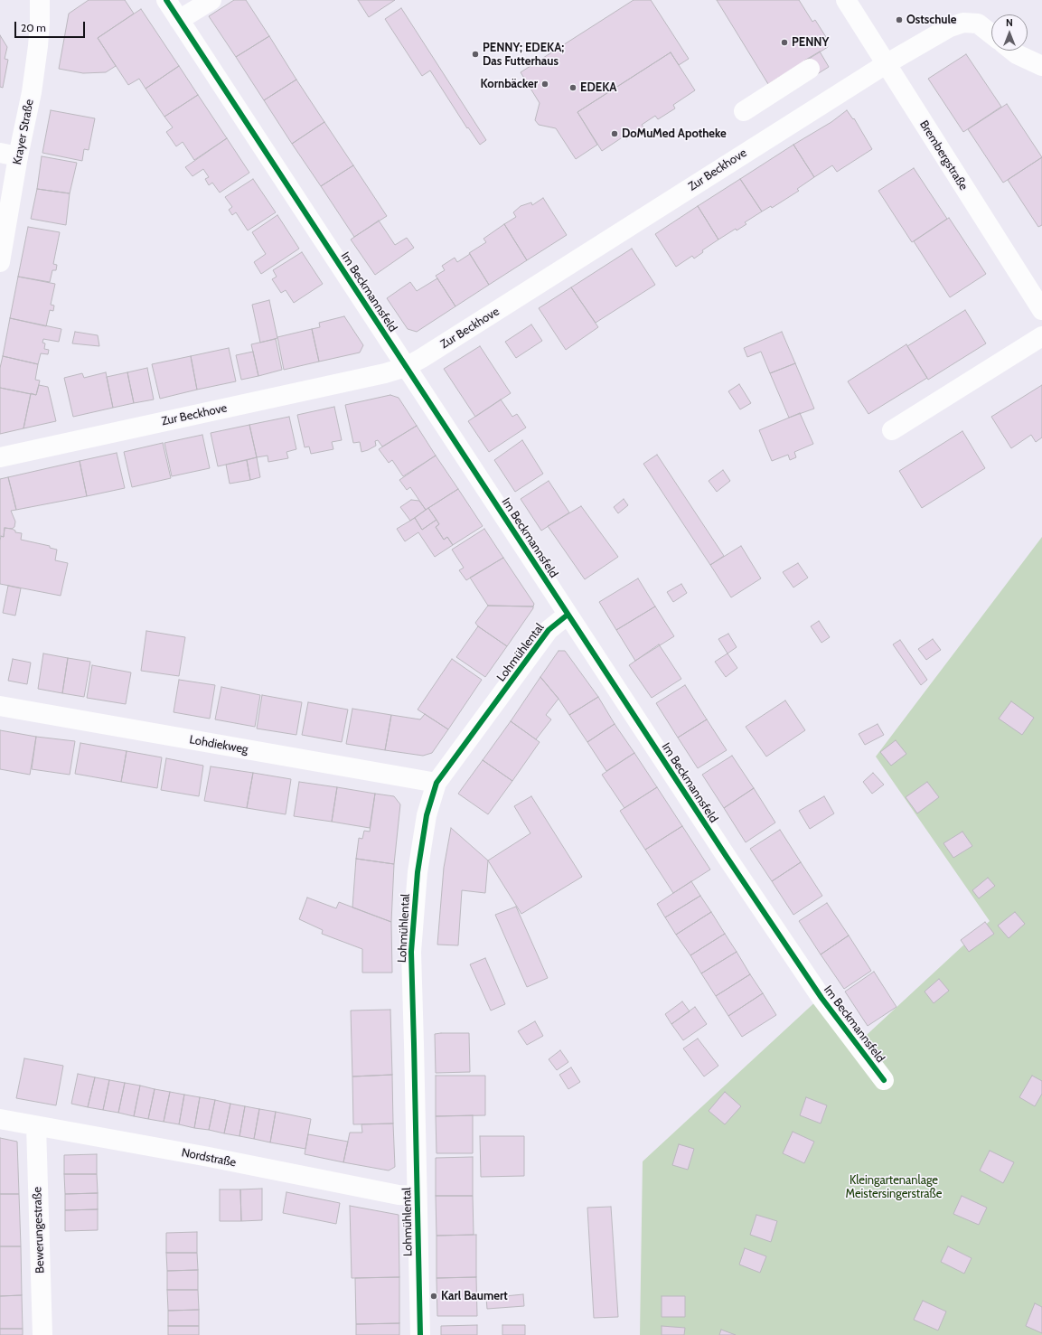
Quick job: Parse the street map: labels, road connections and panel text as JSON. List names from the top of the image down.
{
  "streets": {
    "street": [
      "Krayer Straße",
      "Brembergstraße",
      "Zur Beckhove",
      "Im Beckmannsfeld",
      "Lohmühlental",
      "Lohdiekweg",
      "Nordstraße",
      "Bewerungestraße"
    ]
  },
  "crossings": [
    ["Brembergstraße", "Zur Beckhove"],
    ["Zur Beckhove", "Im Beckmannsfeld"],
    ["Im Beckmannsfeld", "Lohmühlental"],
    ["Lohmühlental", "Lohdiekweg"],
    ["Lohmühlental", "Nordstraße"],
    ["Nordstraße", "Bewerungestraße"]
  ],
  "parks": ["Kleingartenanlage Meistersingerstraße"],
  "places": [
    "Ostschule",
    "PENNY",
    "PENNY; EDEKA; Das Futterhaus",
    "Kornbäcker",
    "EDEKA",
    "DoMuMed Apotheke",
    "Karl Baumert"
  ],
  "scale_bar": "20 m",
  "north": "top"
}
